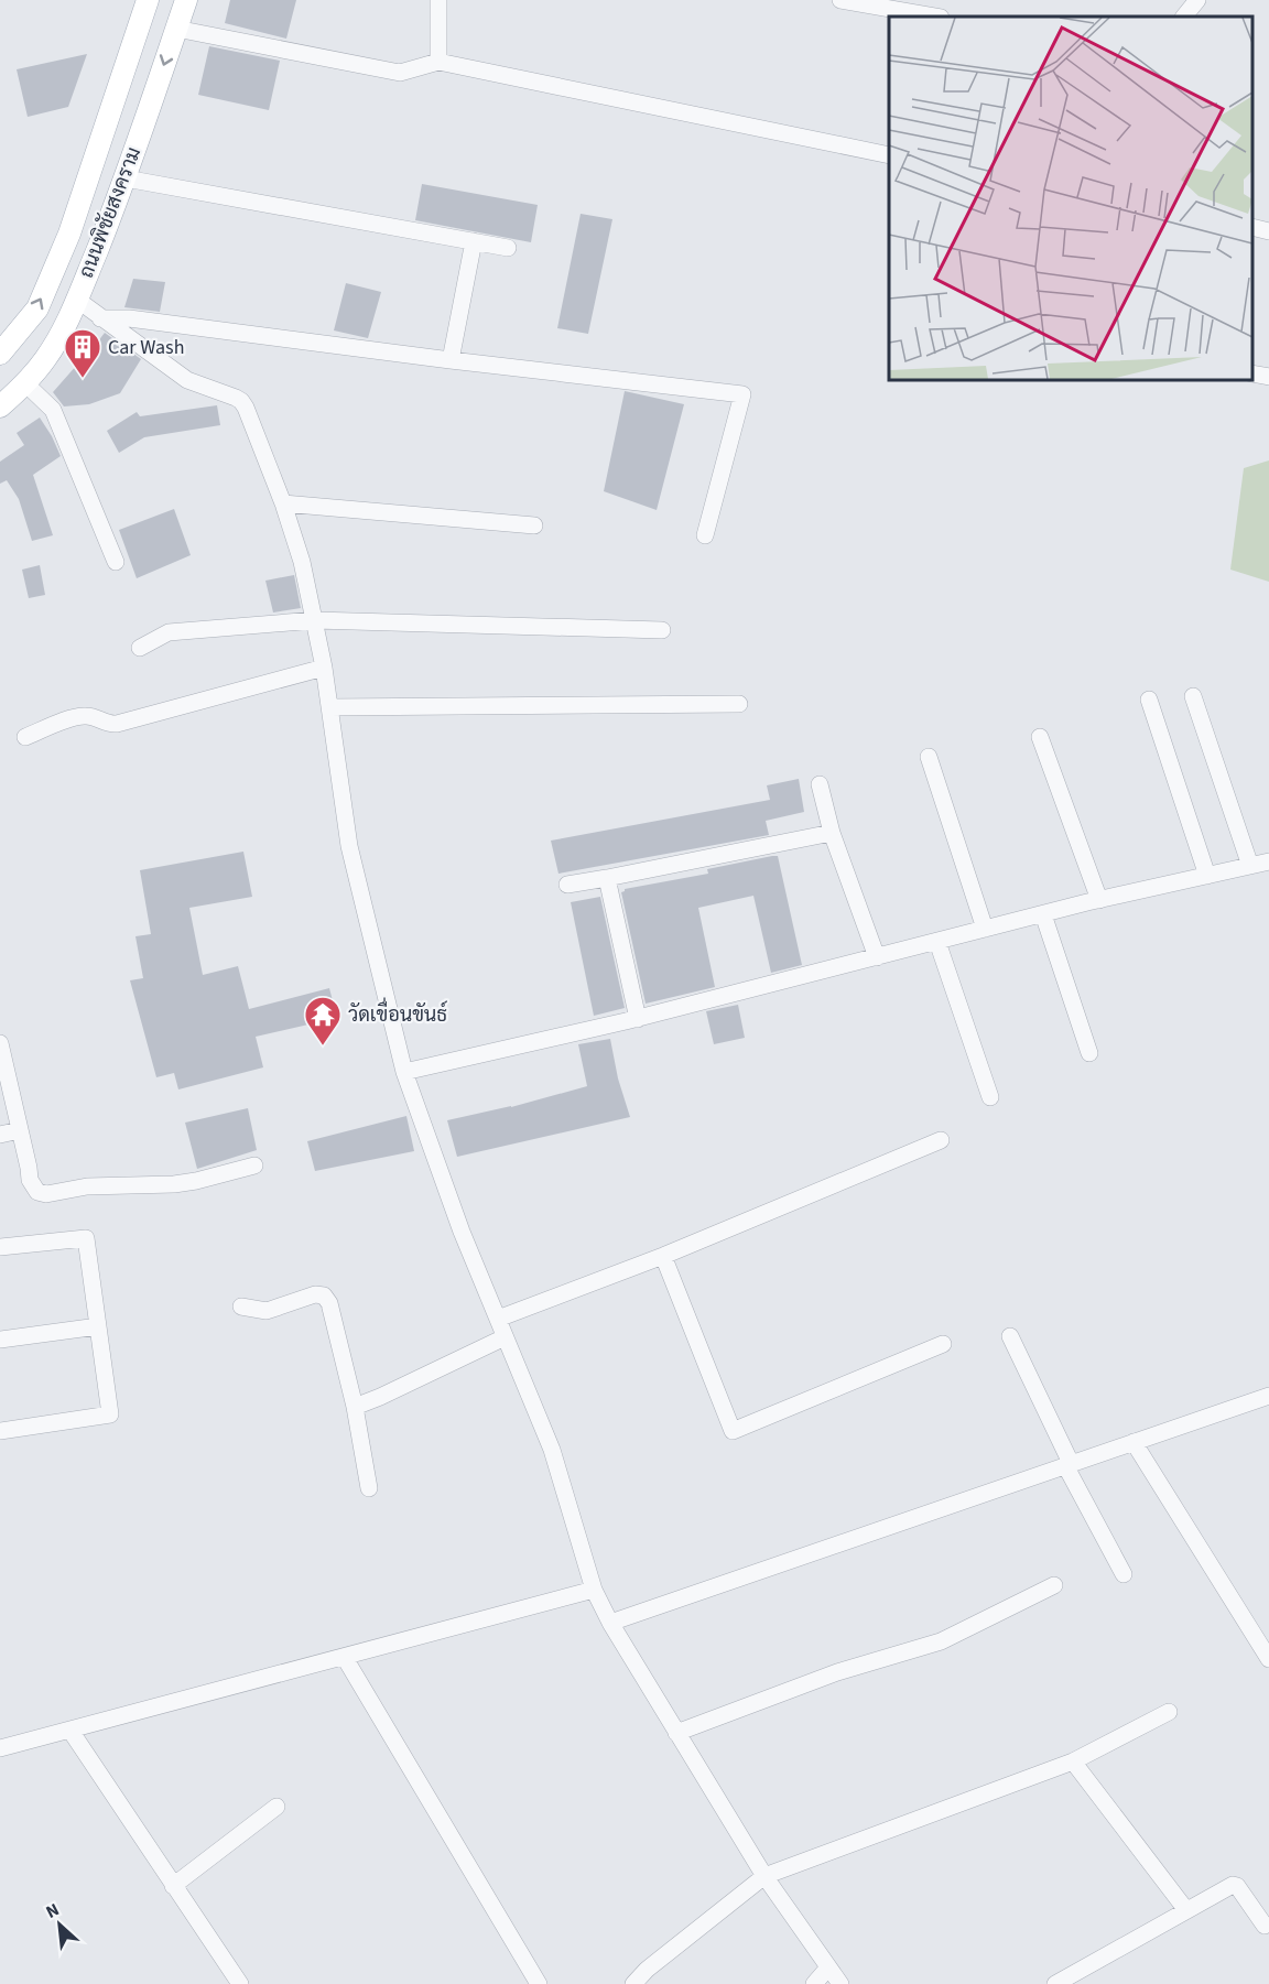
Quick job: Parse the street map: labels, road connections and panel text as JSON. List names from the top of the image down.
{
  "streets": {
    "main road": ["ถนนพิชัยสงคราม"]
  },
  "places": {
    "building": ["Car Wash"],
    "temple": ["วัดเขื่อนขันธ์"]
  },
  "north": "top left"
}
